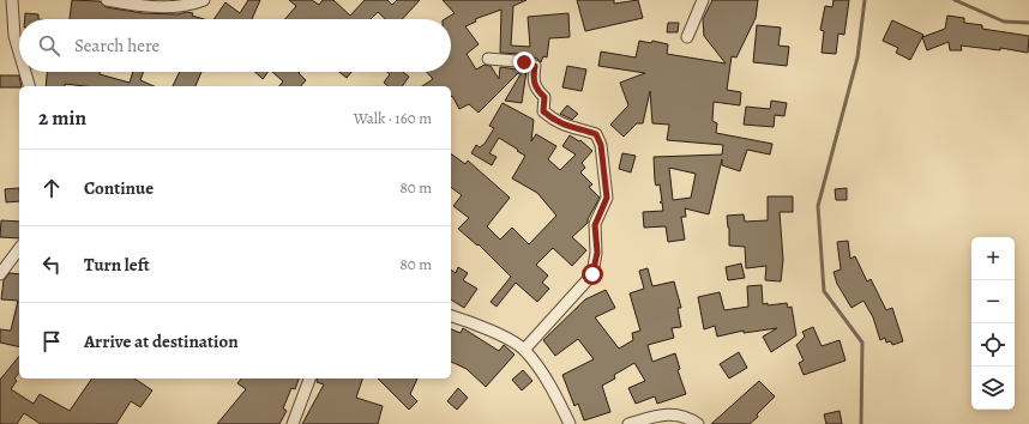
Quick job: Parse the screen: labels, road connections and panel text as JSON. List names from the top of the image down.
{
  "page": {
    "search": "Search here",
    "heading": ["2 min", "Walk · 160 m"],
    "list": [
      ["Continue", "80 m"],
      ["Turn left", "80 m"],
      "Arrive at destination"
    ],
    "map_buttons": ["+", "−"]
  }
}
